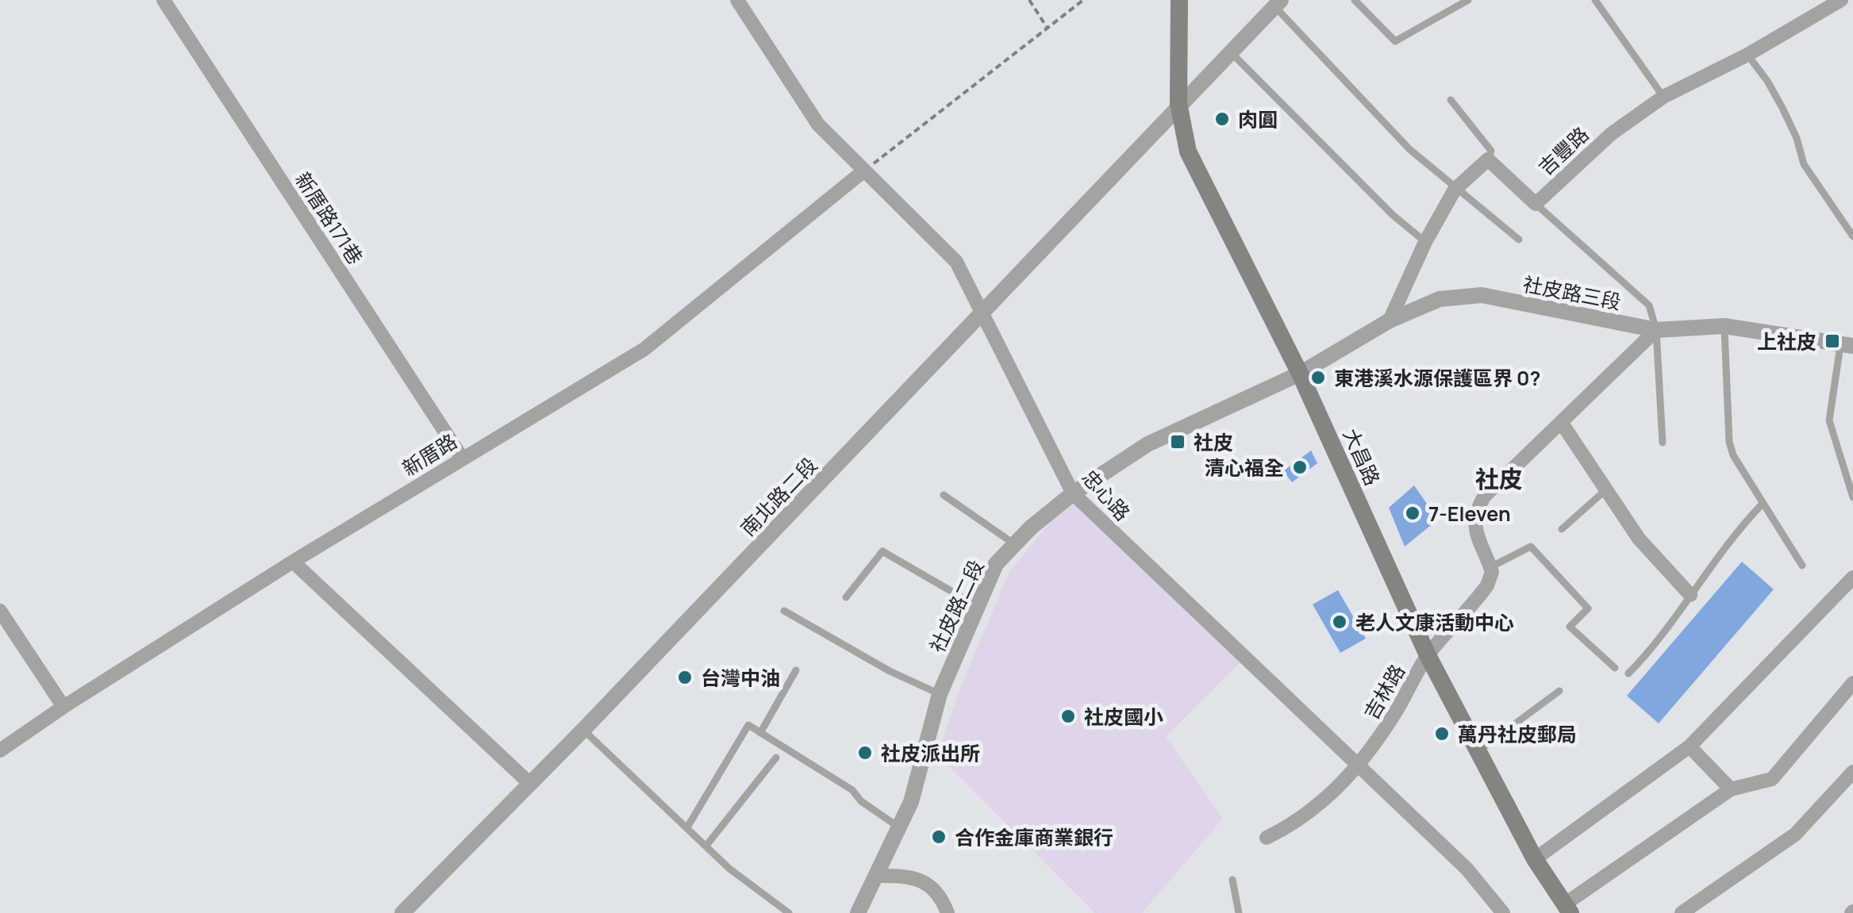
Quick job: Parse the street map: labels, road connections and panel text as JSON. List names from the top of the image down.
{
  "streets": {
    "main road": ["大昌路"],
    "street": [
      "吉豐路",
      "新厝路171巷",
      "社皮路三段",
      "新厝路",
      "忠心路",
      "南北路二段",
      "社皮路二段",
      "吉林路"
    ]
  },
  "crossings": [
    ["新厝路171巷", "新厝路"],
    ["社皮路三段", "大昌路"],
    ["社皮路三段", "社皮路二段"],
    ["新厝路", "忠心路"],
    ["大昌路", "南北路二段"],
    ["大昌路", "社皮路二段"],
    ["大昌路", "吉林路"],
    ["忠心路", "南北路二段"],
    ["忠心路", "社皮路二段"],
    ["忠心路", "吉林路"]
  ],
  "districts": ["社皮"],
  "places": {
    "other": [
      "肉圓",
      "東港溪水源保護區界 0?",
      "清心福全",
      "7-Eleven",
      "老人文康活動中心",
      "台灣中油",
      "社皮國小",
      "萬丹社皮郵局",
      "社皮派出所",
      "合作金庫商業銀行"
    ],
    "transit": ["上社皮", "社皮"]
  }
}
